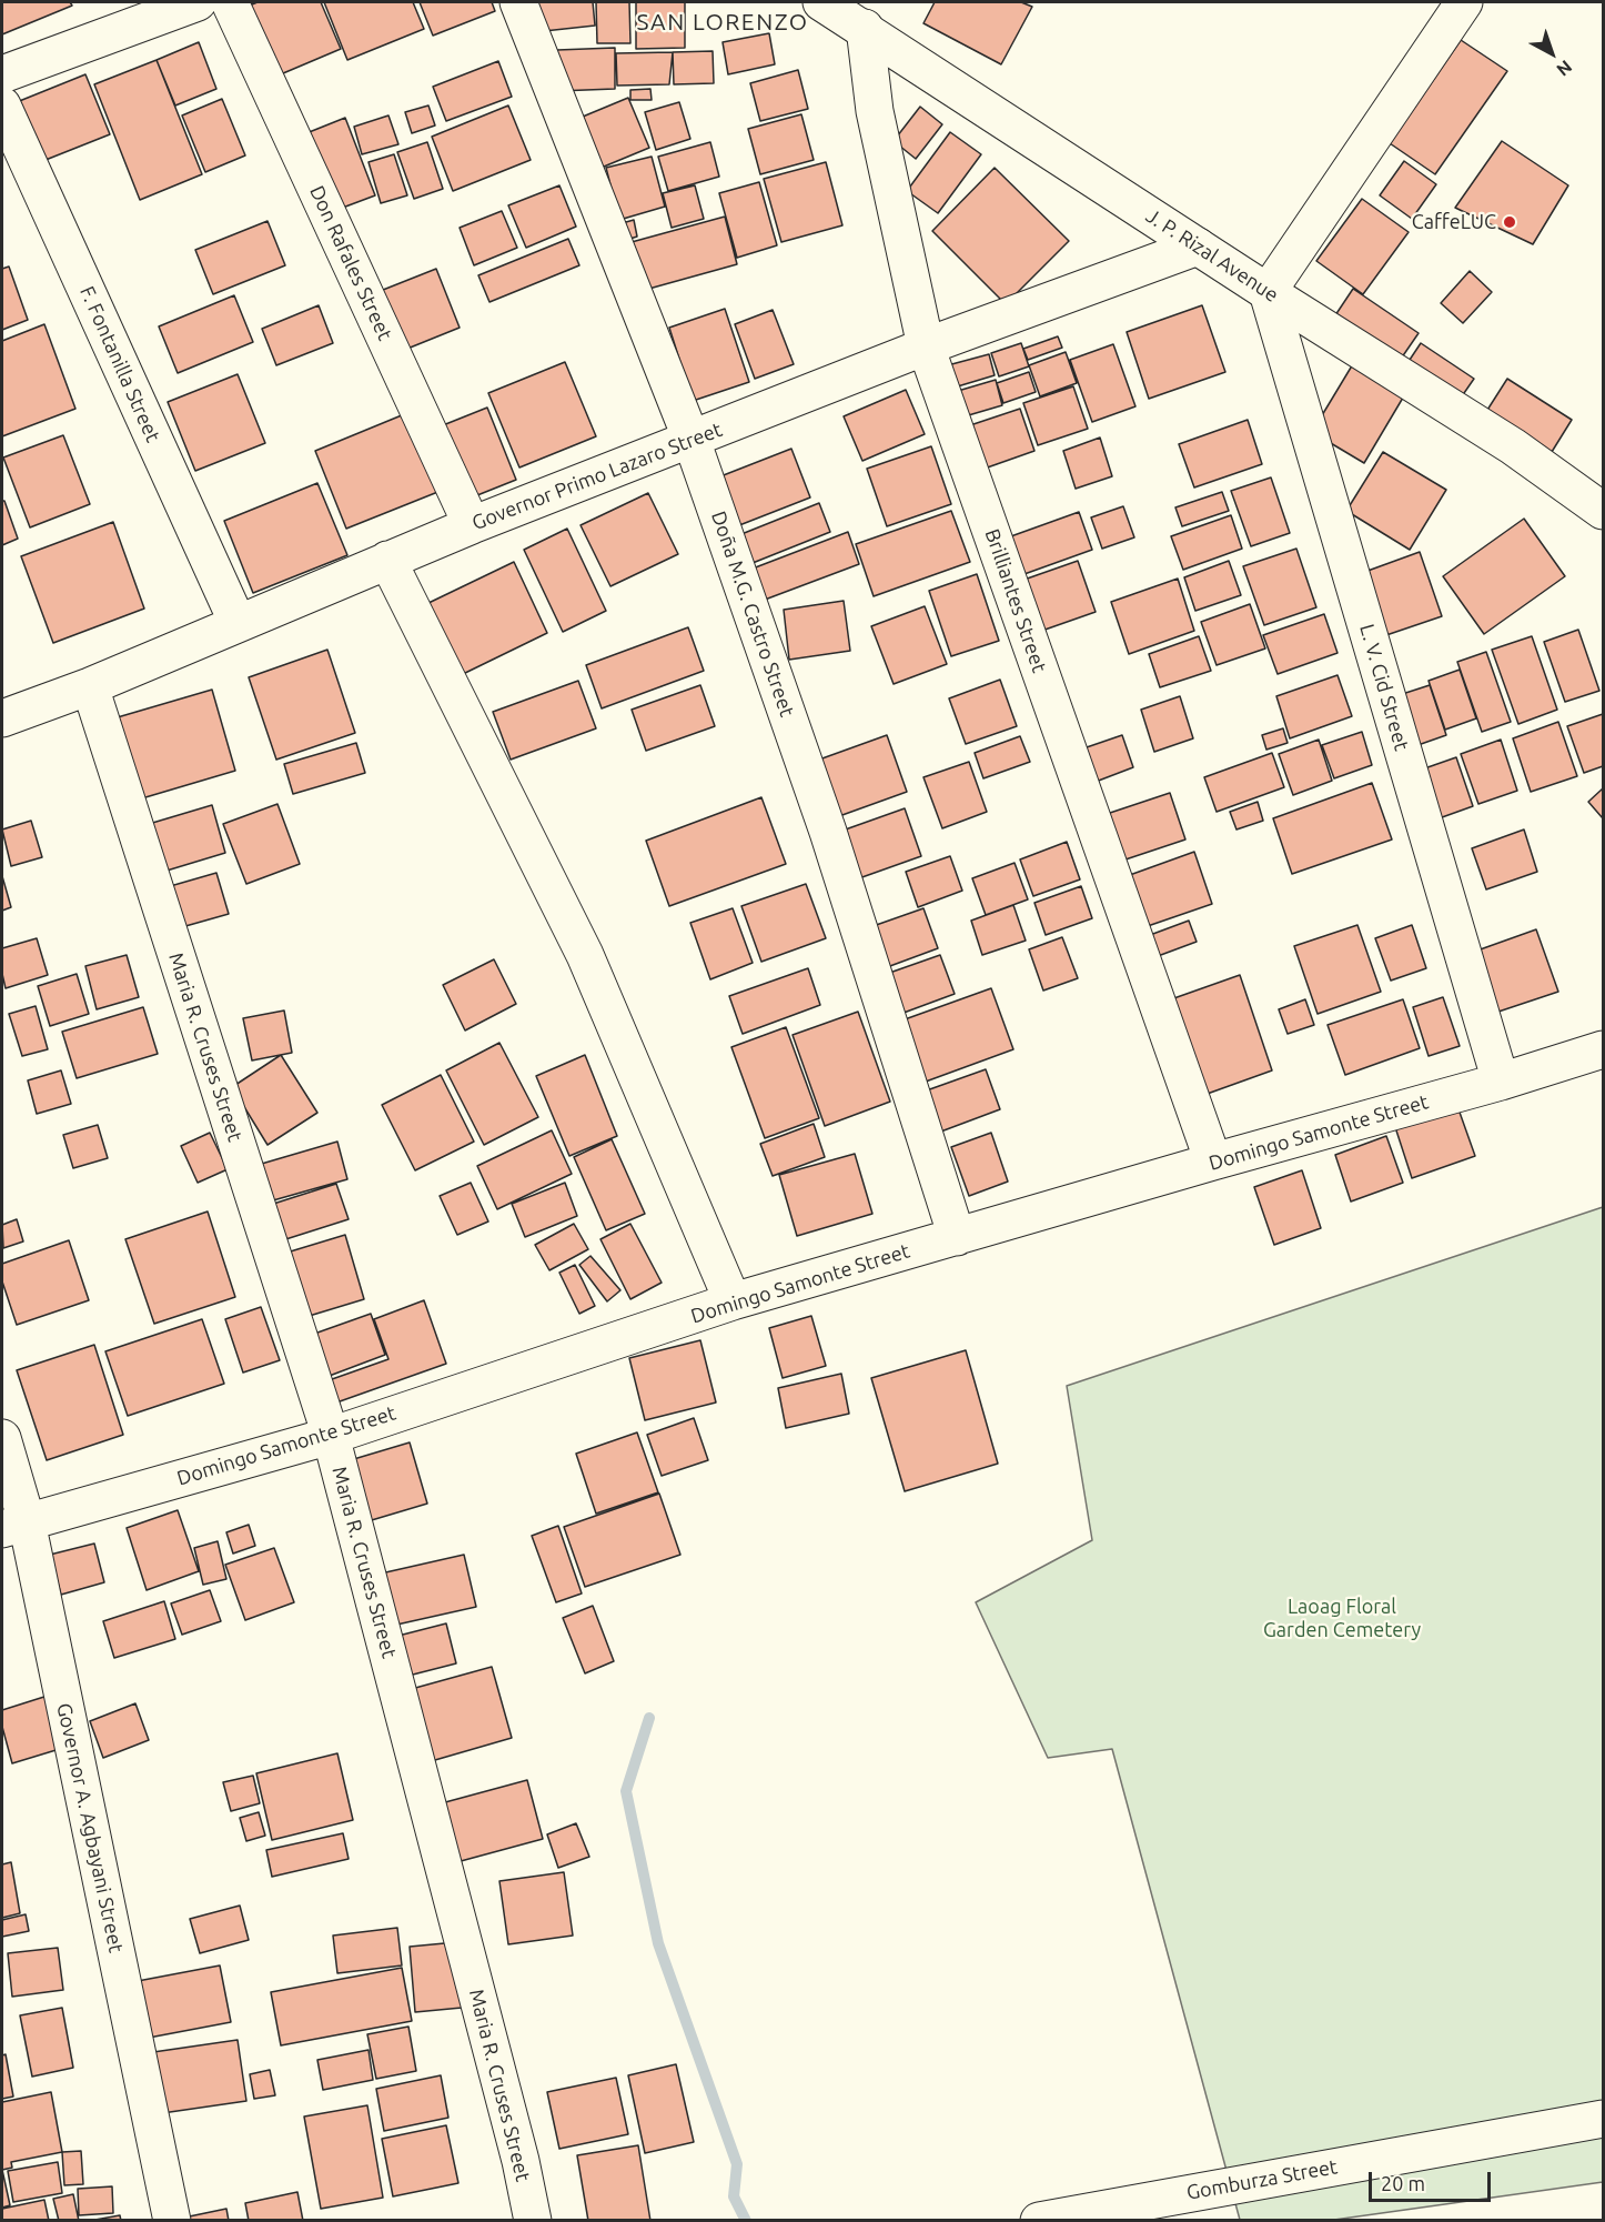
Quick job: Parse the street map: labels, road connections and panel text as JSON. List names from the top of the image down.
{
  "streets": {
    "street": [
      "J. P. Rizal Avenue",
      "Don Rafales Street",
      "F. Fontanilla Street",
      "Governor Primo Lazaro Street",
      "Brilliantes Street",
      "Doña M.G. Castro Street",
      "L. V. Cid Street",
      "Maria R. Cruses Street",
      "Domingo Samonte Street",
      "Governor A. Agbayani Street",
      "Gomburza Street"
    ]
  },
  "crossings": [
    ["J. P. Rizal Avenue", "Governor Primo Lazaro Street"],
    ["J. P. Rizal Avenue", "Brilliantes Street"],
    ["J. P. Rizal Avenue", "L. V. Cid Street"],
    ["Don Rafales Street", "Governor Primo Lazaro Street"],
    ["F. Fontanilla Street", "Governor Primo Lazaro Street"],
    ["Governor Primo Lazaro Street", "Brilliantes Street"],
    ["Governor Primo Lazaro Street", "Doña M.G. Castro Street"],
    ["Governor Primo Lazaro Street", "Maria R. Cruses Street"],
    ["Brilliantes Street", "Domingo Samonte Street"],
    ["Doña M.G. Castro Street", "Domingo Samonte Street"],
    ["L. V. Cid Street", "Domingo Samonte Street"],
    ["Maria R. Cruses Street", "Domingo Samonte Street"],
    ["Domingo Samonte Street", "Governor A. Agbayani Street"]
  ],
  "districts": ["SAN LORENZO"],
  "parks": ["Laoag Floral Garden Cemetery"],
  "places": ["CaffeLUC"],
  "scale_bar": "20 m",
  "north": "bottom right"
}
